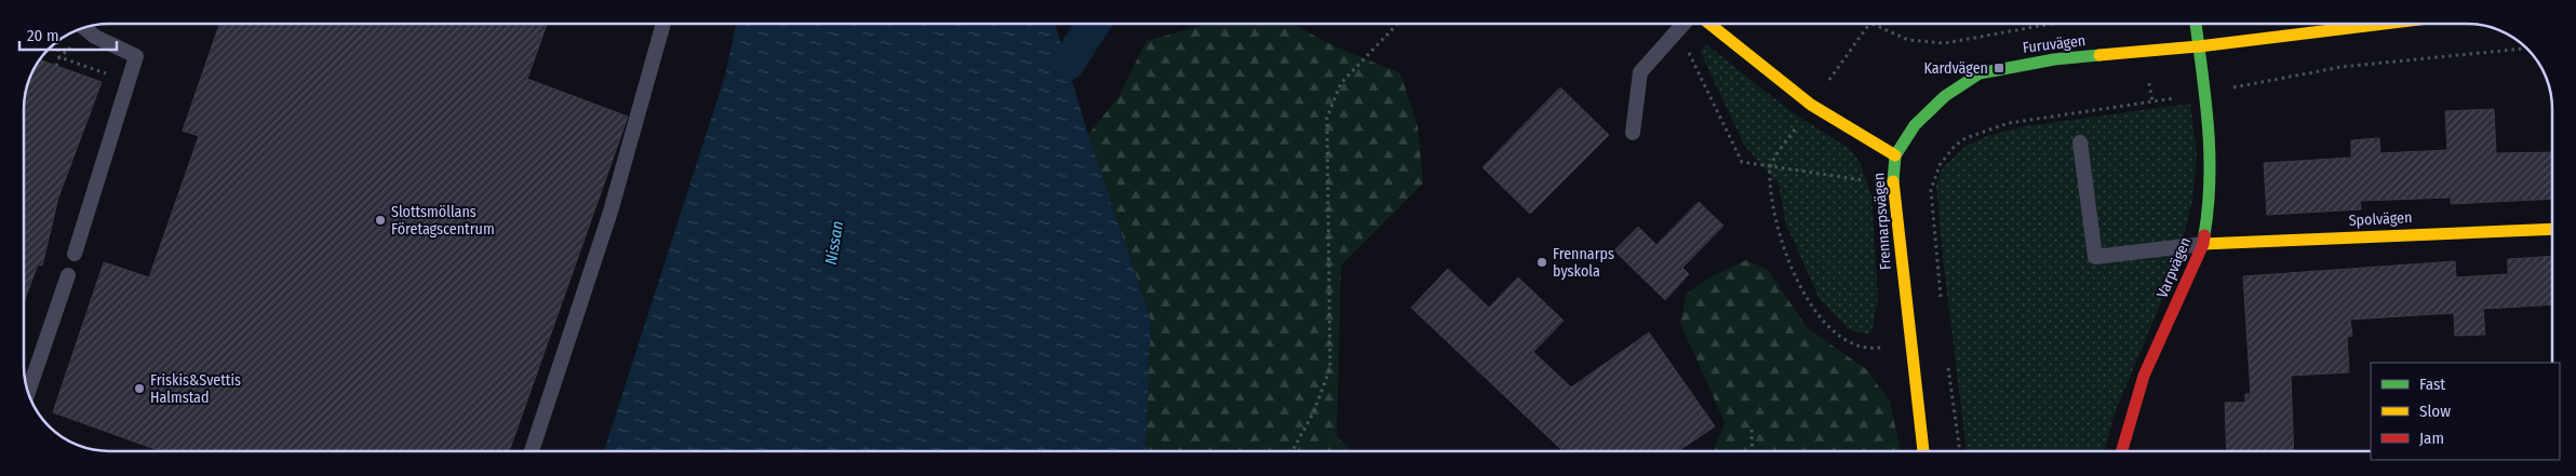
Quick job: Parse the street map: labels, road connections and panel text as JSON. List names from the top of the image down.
{
  "streets": {
    "street": [
      "Furuvägen",
      "Spolvägen",
      "Frennarpsvägen",
      "Varpvägen"
    ]
  },
  "crossings": [
    ["Furuvägen", "Frennarpsvägen"],
    ["Furuvägen", "Varpvägen"],
    ["Spolvägen", "Varpvägen"]
  ],
  "water": ["Nissan"],
  "places": {
    "transit": ["Kardvägen"],
    "other": ["Slottsmöllans Företagscentrum", "Frennarps byskola", "Friskis&Svettis Halmstad"]
  },
  "legend": ["Fast", "Slow", "Jam"],
  "scale_bar": "20 m"
}
